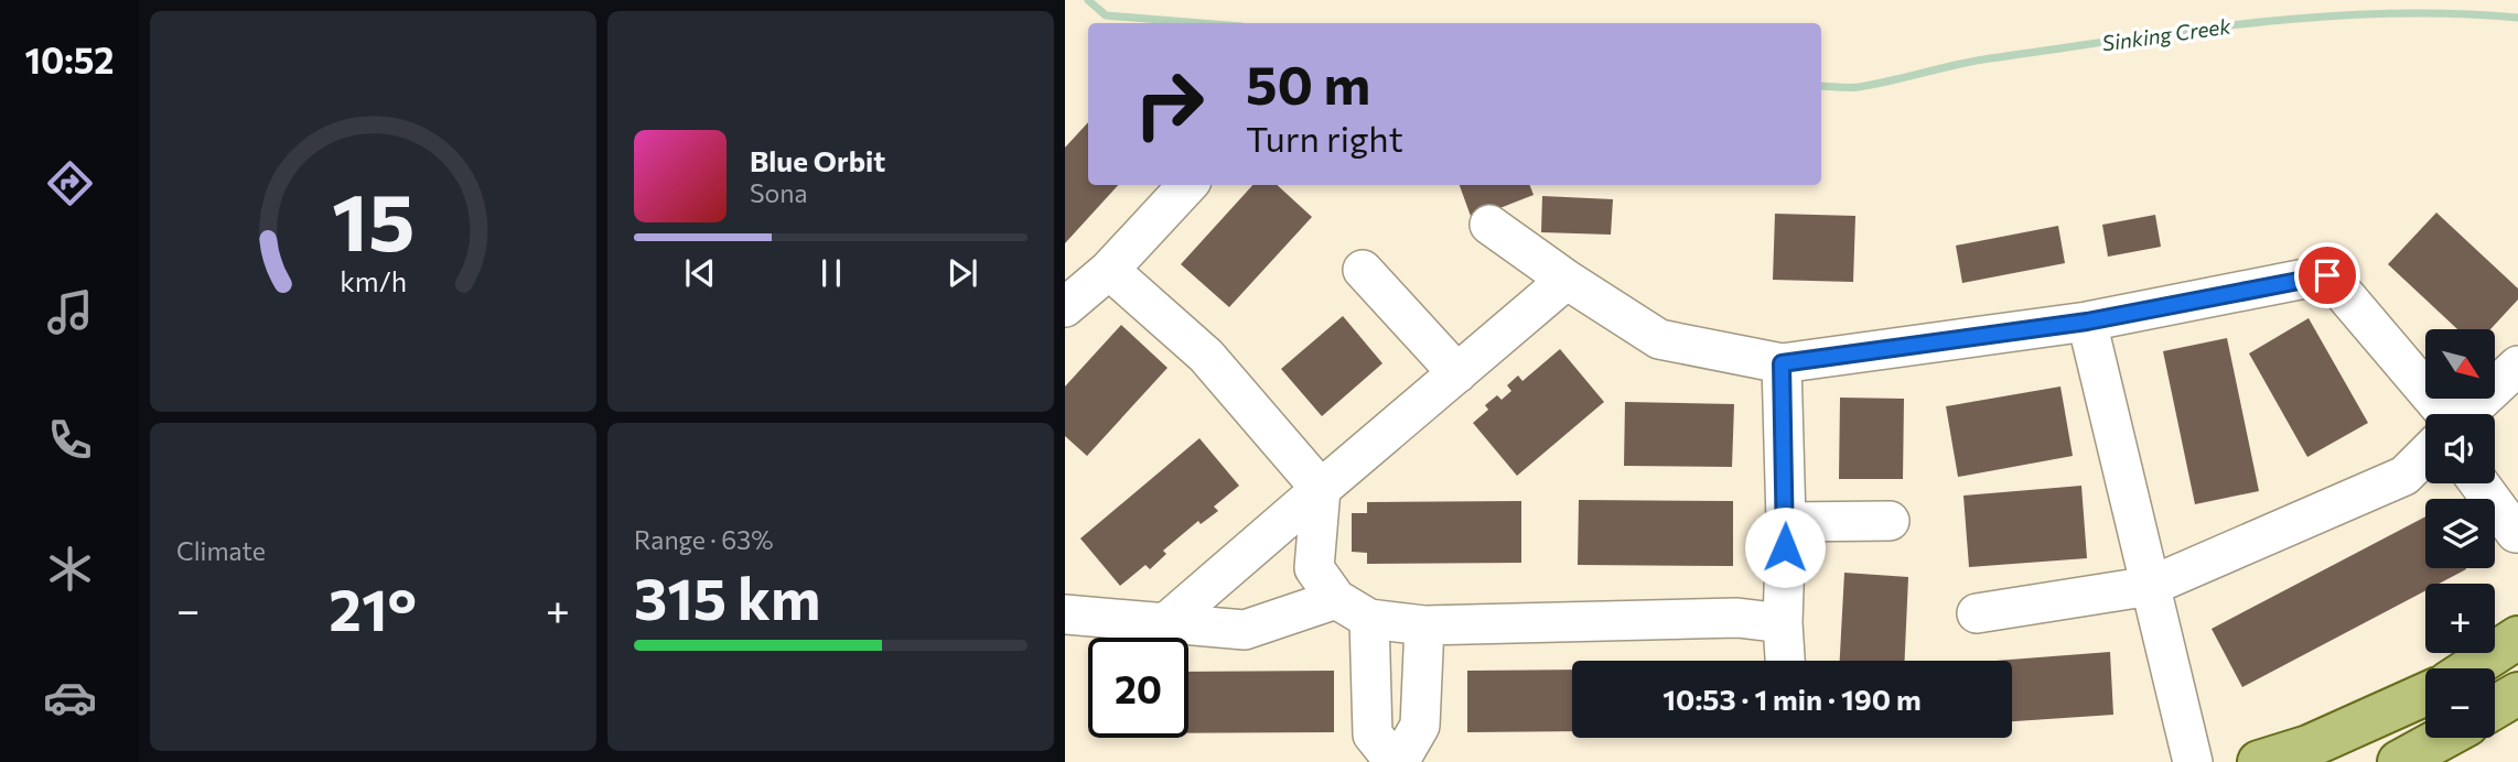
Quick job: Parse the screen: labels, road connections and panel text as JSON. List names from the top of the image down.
{
  "water": ["Sinking Creek"],
  "north": "bottom right",
  "page": {
    "tabs": "10:52",
    "turn": ["50 m", "Turn right"],
    "song": ["Blue Orbit", "Sona"],
    "map_buttons": ["+", "−"],
    "tile": [
      "Climate",
      ["Range · 63%", "315 km"]
    ],
    "heat": ["−", "21°", "+"],
    "limit": "20",
    "trip": "10:53 · 1 min · 190 m",
    "gauge": ["15", "km/h"]
  }
}
